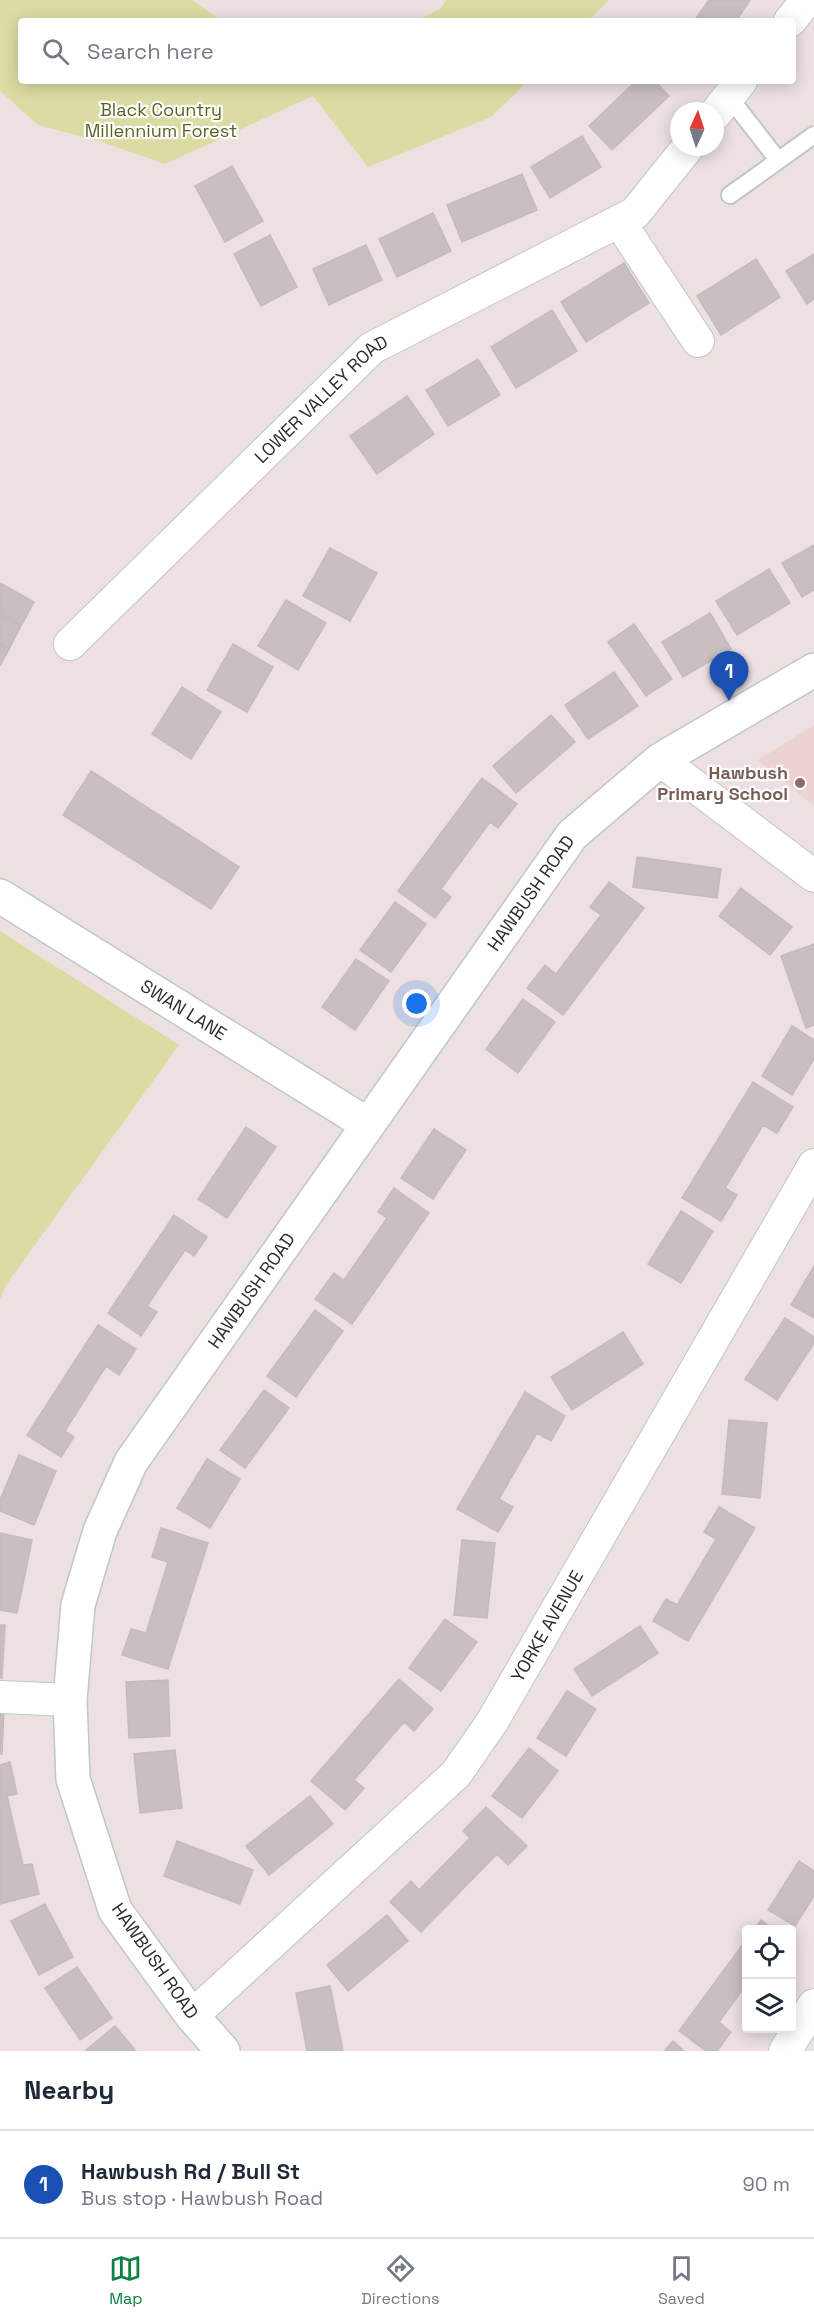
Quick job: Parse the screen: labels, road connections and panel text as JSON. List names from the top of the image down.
{
  "streets": {
    "street": [
      "LOWER VALLEY ROAD",
      "HAWBUSH ROAD",
      "SWAN LANE",
      "YORKE AVENUE"
    ]
  },
  "crossings": [
    ["HAWBUSH ROAD", "SWAN LANE"],
    ["HAWBUSH ROAD", "YORKE AVENUE"]
  ],
  "parks": ["Black Country Millennium Forest"],
  "places": ["Hawbush Primary School"],
  "north": "top",
  "page": {
    "search": "Search here",
    "pins": "1",
    "heading": "Nearby",
    "list": [
      {
        "mark": "1",
        "name": "Hawbush Rd / Bull St",
        "note": "Bus stop · Hawbush Road",
        "value": "90 m"
      }
    ],
    "nav": ["Map", "Directions", "Saved"]
  }
}
